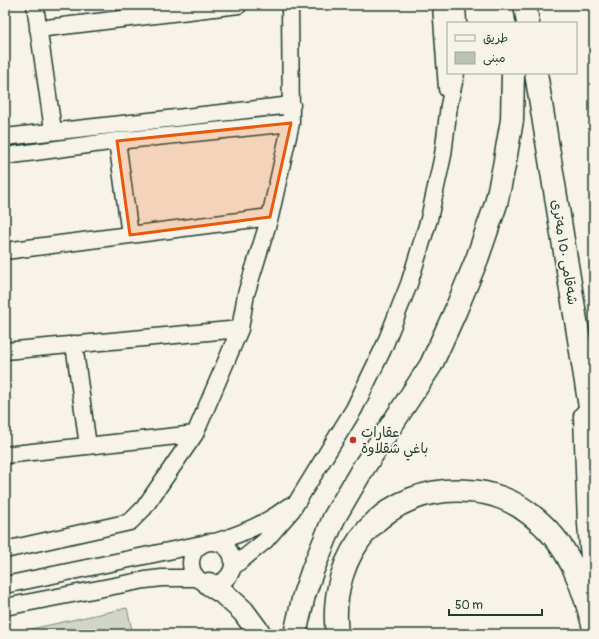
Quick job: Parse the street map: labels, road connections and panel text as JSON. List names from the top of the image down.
{
  "streets": {
    "highway": ["شەقامی ١٥٠ مەتری"]
  },
  "places": ["عقارات باغي شقلاوة"],
  "legend": ["طريق", "مبنى"],
  "scale_bar": "50 m"
}
